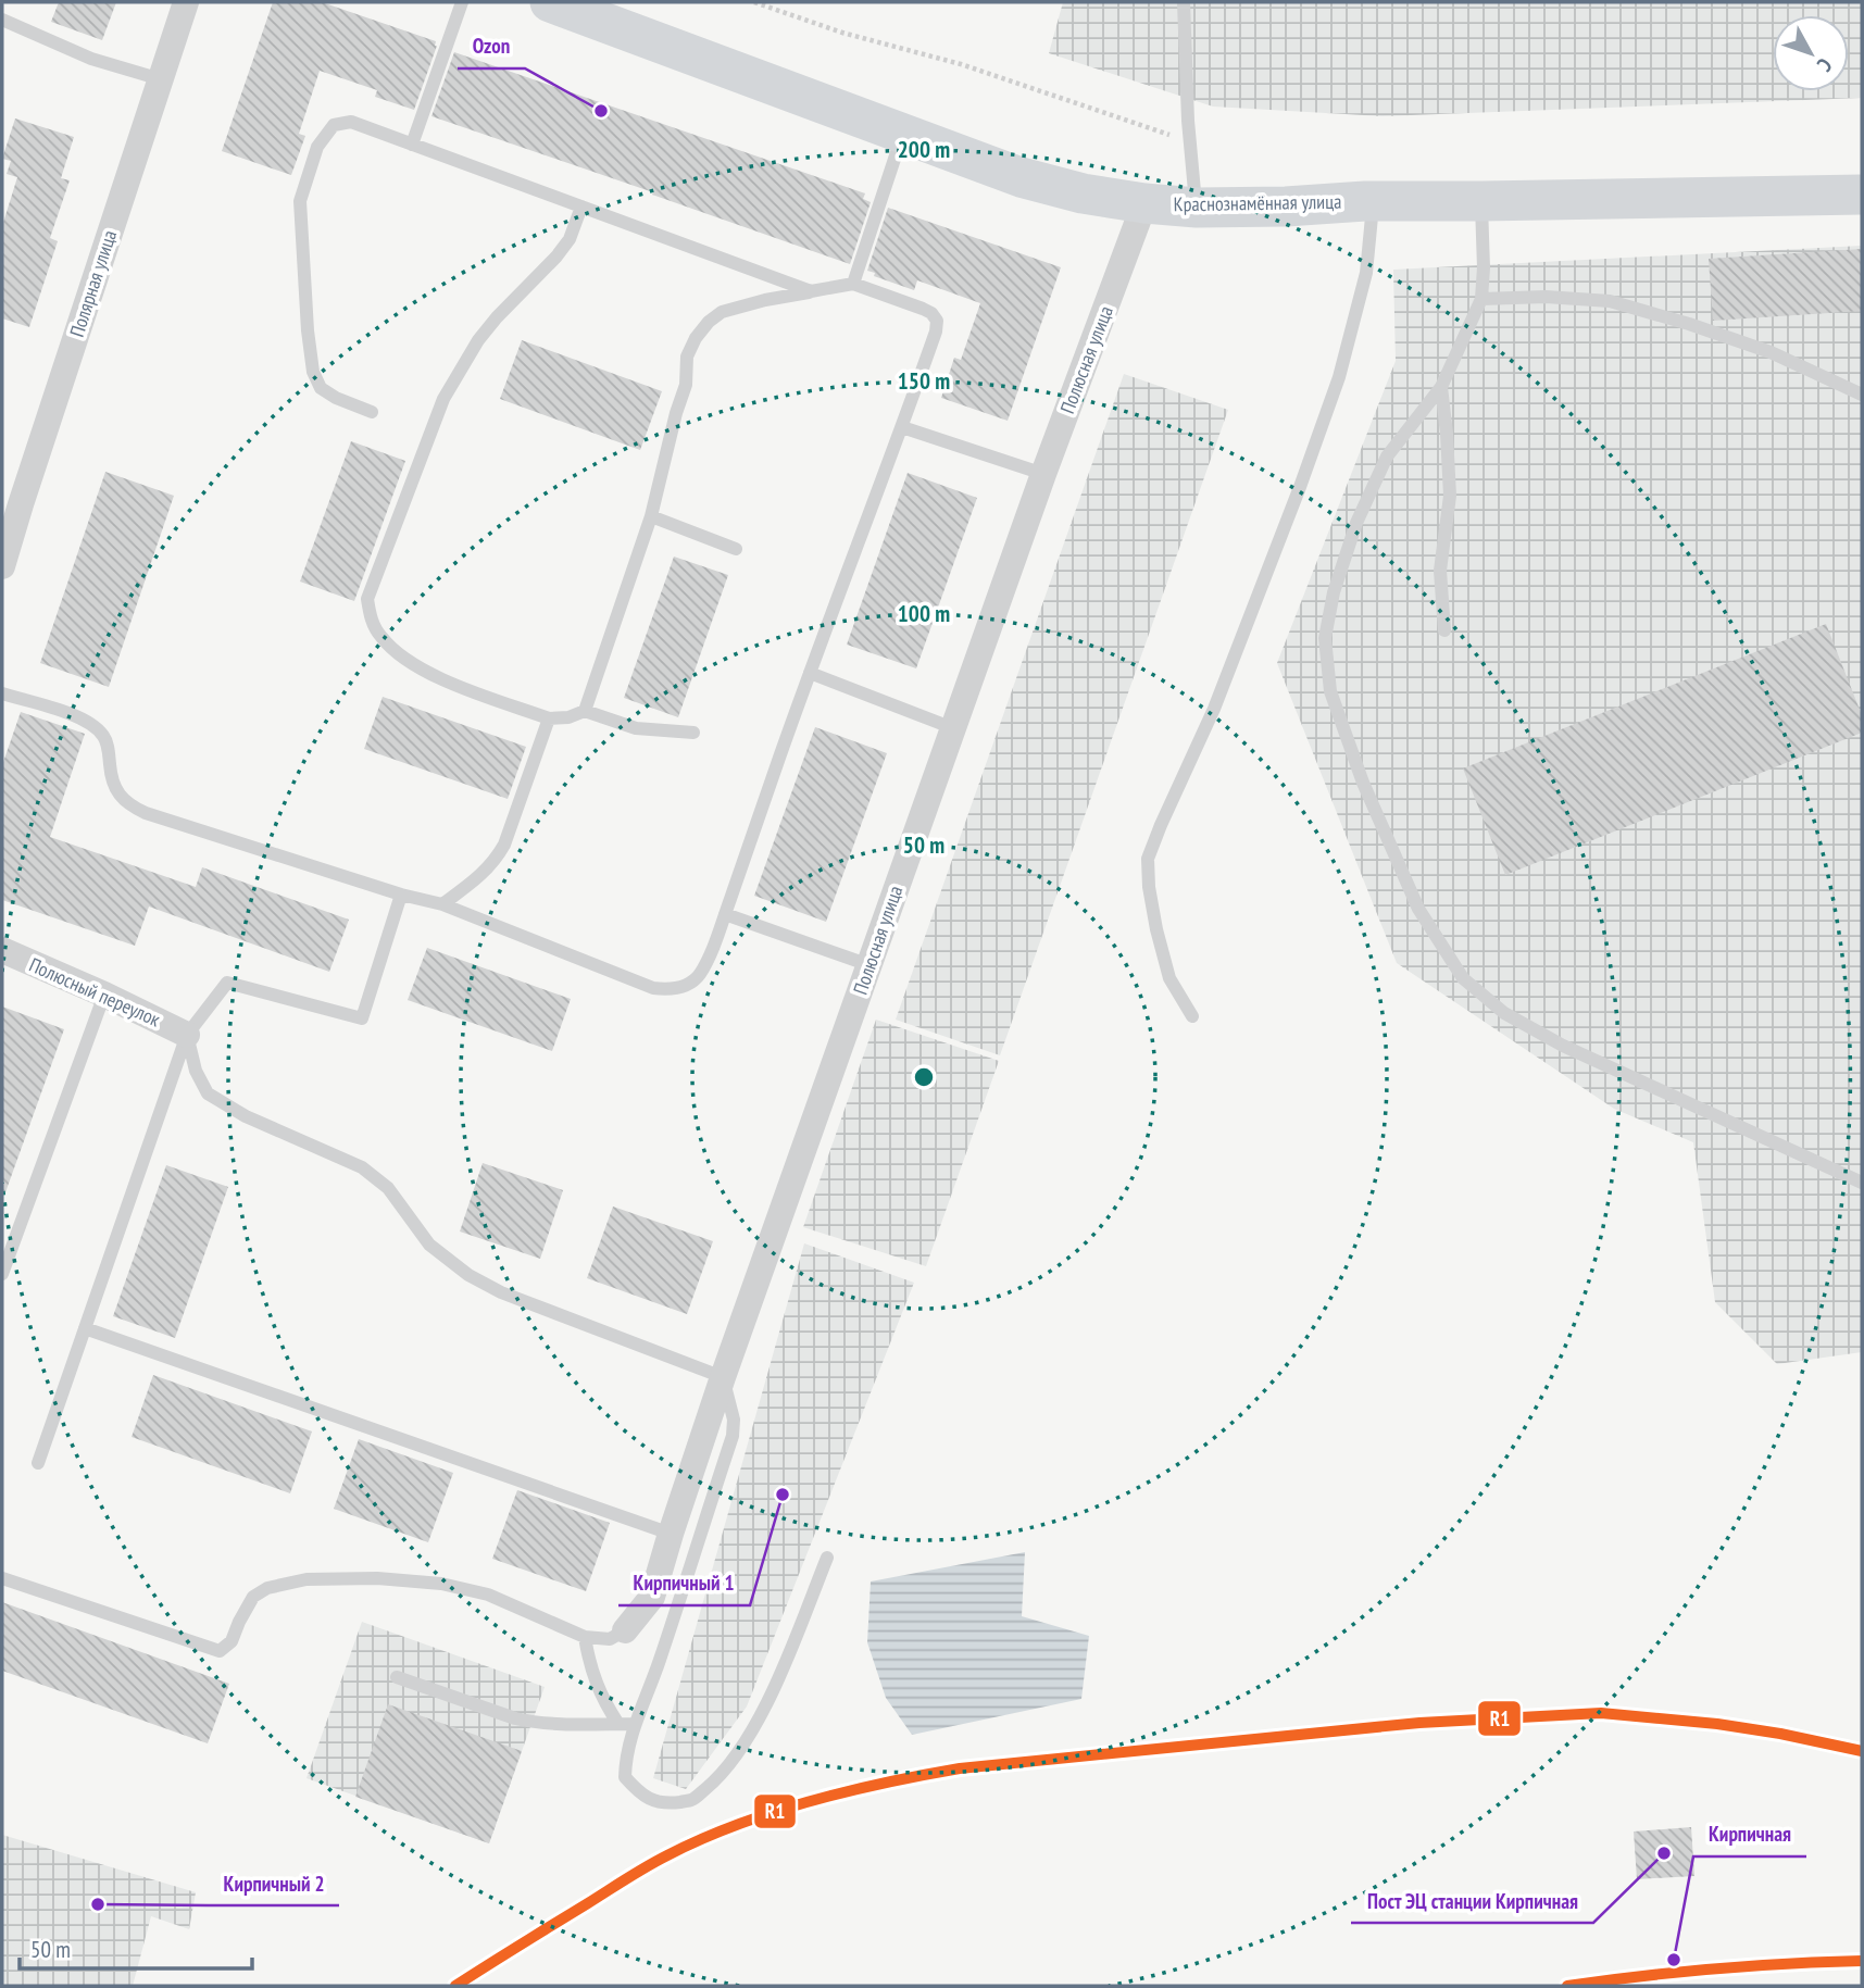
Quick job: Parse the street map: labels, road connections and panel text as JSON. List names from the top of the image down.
{
  "streets": {
    "main road": ["Краснознамённая улица"],
    "street": ["Полярная улица", "Полюсная улица", "Полюсный переулок"]
  },
  "crossings": [
    ["Краснознамённая улица", "Полюсная улица"]
  ],
  "places": [
    "Ozon",
    "Кирпичный 1",
    "Пост ЭЦ станции Кирпичная",
    "Кирпичный 2",
    "Кирпичная"
  ],
  "lines": ["transit line R1"],
  "scale_bar": "50 m",
  "north": "bottom right",
  "rings": [
    "200 m",
    "150 m",
    "100 m",
    "50 m"
  ]
}
